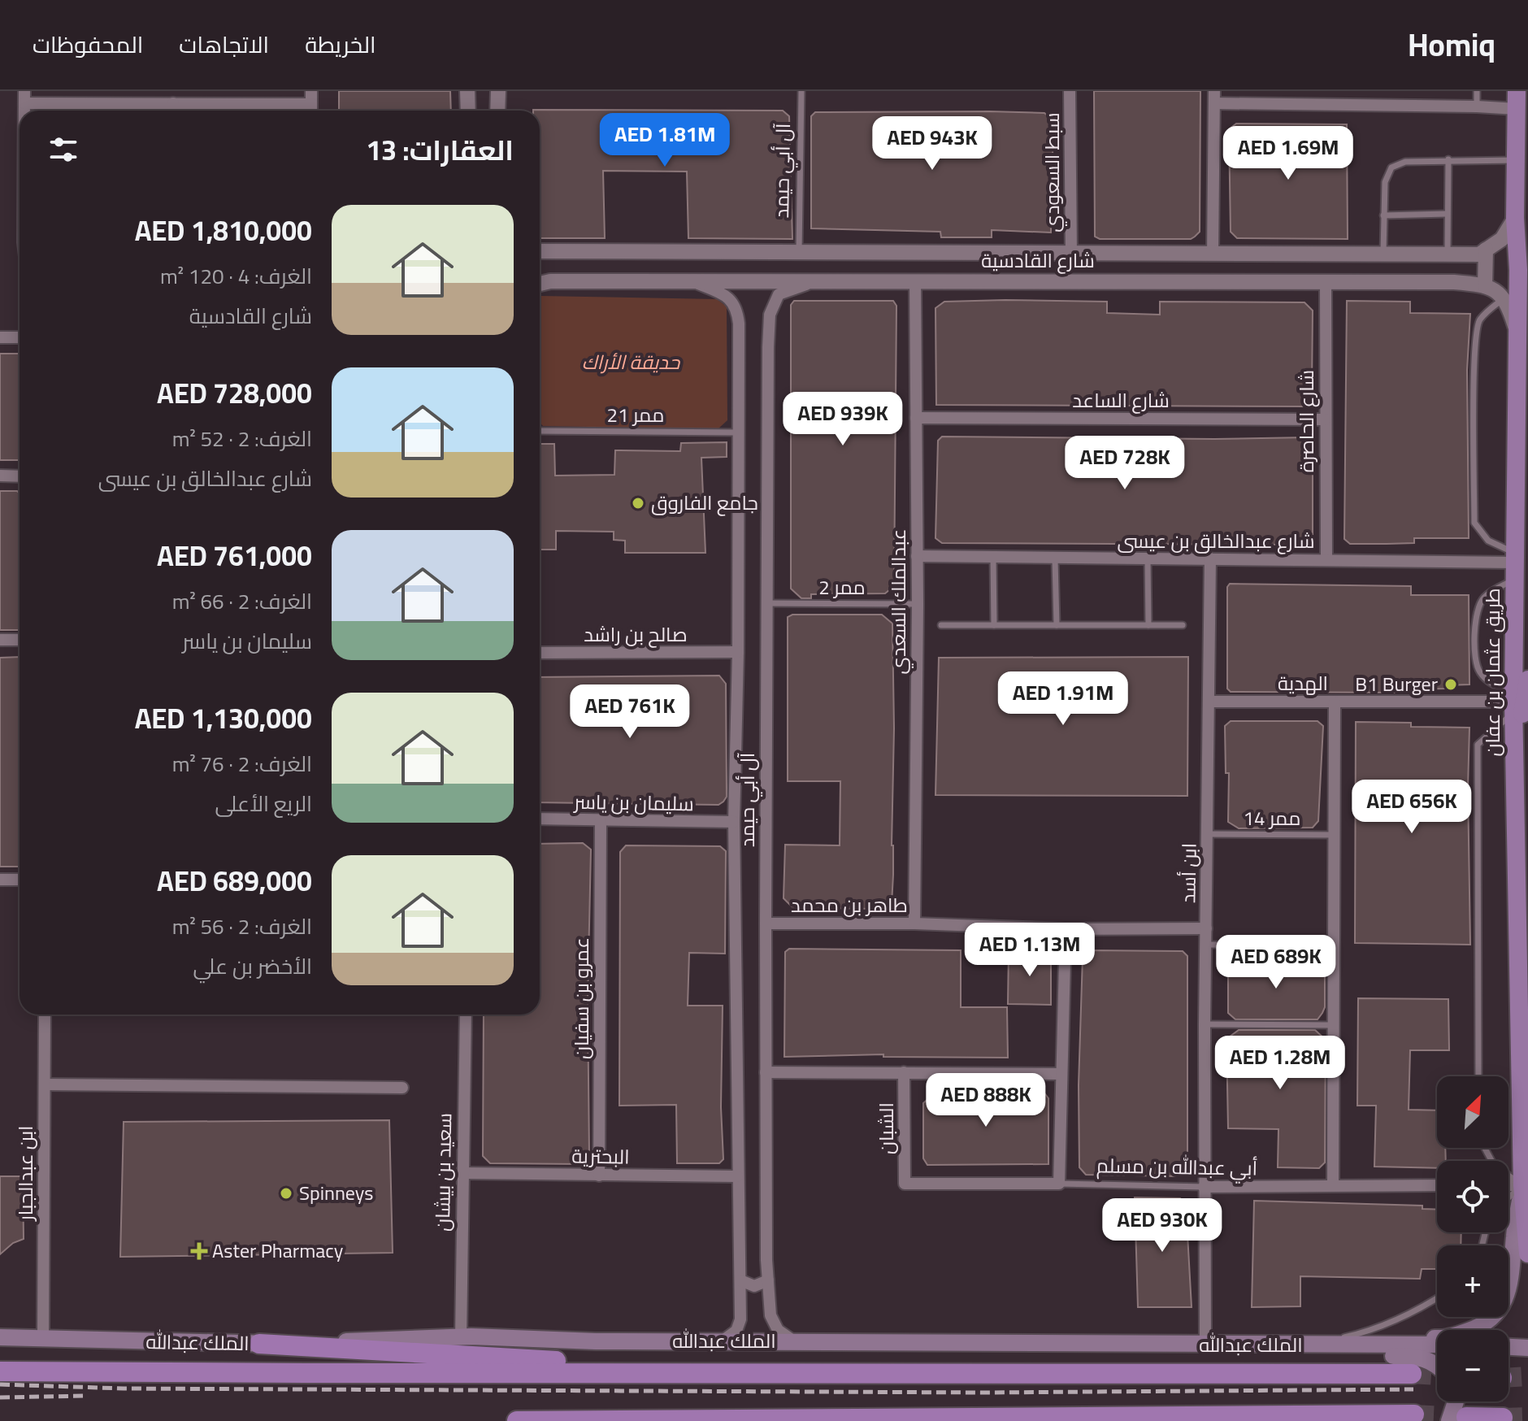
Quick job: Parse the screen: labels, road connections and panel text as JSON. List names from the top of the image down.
{
  "streets": {
    "highway": ["الملك عبدالله"],
    "main road": ["طريق عثمان بن عفان"],
    "street": [
      "آل أبي حيمد",
      "سبط السعودي",
      "شارع القادسية",
      "شارع الساعد",
      "شارع الحاصرة",
      "شارع عبدالخالق بن عيسى",
      "عبدالملك السعدي",
      "صالح بن راشد",
      "الهدية",
      "سليمان بن ياسر",
      "ابن أسد",
      "طاهر بن محمد",
      "عمرو بن سفيان",
      "الشبان",
      "البحترية",
      "أبي عبدالله بن مسلم",
      "سعيد بن بيشان",
      "ابن عبدالجبار"
    ],
    "lane": ["ممر 21", "ممر 2", "ممر 14"]
  },
  "crossings": [
    ["آل أبي حيمد", "شارع القادسية"],
    ["آل أبي حيمد", "ممر 21"],
    ["آل أبي حيمد", "ممر 2"],
    ["آل أبي حيمد", "صالح بن راشد"],
    ["آل أبي حيمد", "سليمان بن ياسر"],
    ["آل أبي حيمد", "طاهر بن محمد"],
    ["آل أبي حيمد", "البحترية"],
    ["آل أبي حيمد", "الملك عبدالله"],
    ["سبط السعودي", "شارع القادسية"],
    ["شارع القادسية", "شارع الحاصرة"],
    ["شارع القادسية", "عبدالملك السعدي"],
    ["شارع الساعد", "شارع الحاصرة"],
    ["شارع الساعد", "عبدالملك السعدي"],
    ["شارع الحاصرة", "شارع عبدالخالق بن عيسى"],
    ["شارع عبدالخالق بن عيسى", "عبدالملك السعدي"],
    ["شارع عبدالخالق بن عيسى", "طريق عثمان بن عفان"],
    ["شارع عبدالخالق بن عيسى", "ابن أسد"],
    ["ممر 2", "عبدالملك السعدي"],
    ["عبدالملك السعدي", "طاهر بن محمد"],
    ["طريق عثمان بن عفان", "الهدية"],
    ["الهدية", "ابن أسد"],
    ["سليمان بن ياسر", "عمرو بن سفيان"],
    ["ممر 14", "ابن أسد"],
    ["ابن أسد", "طاهر بن محمد"],
    ["ابن أسد", "أبي عبدالله بن مسلم"],
    ["ابن أسد", "الملك عبدالله"],
    ["عمرو بن سفيان", "البحترية"],
    ["الشبان", "أبي عبدالله بن مسلم"],
    ["البحترية", "سعيد بن بيشان"],
    ["سعيد بن بيشان", "الملك عبدالله"],
    ["ابن عبدالجبار", "الملك عبدالله"]
  ],
  "parks": ["حديقة الأراك"],
  "places": {
    "other": ["جامع الفاروق", "B1 Burger", "Spinneys"],
    "health": ["Aster Pharmacy"]
  },
  "north": "top right",
  "page": {
    "header": "Homiq",
    "nav": ["الخريطة", "الاتجاهات", "المحفوظات"],
    "heading": "العقارات: 13",
    "price": [
      "AED 1.81M",
      "AED 943K",
      "AED 1.69M",
      "AED 939K",
      "AED 728K",
      "AED 1.91M",
      "AED 761K",
      "AED 656K",
      "AED 1.13M",
      "AED 689K",
      "AED 1.28M",
      "AED 888K",
      "AED 930K"
    ],
    "list": [
      {
        "name": "AED 1,810,000",
        "note": "الغرف: 4 · 120 m² · شارع القادسية"
      },
      {
        "name": "AED 728,000",
        "note": "الغرف: 2 · 52 m² · شارع عبدالخالق بن عيسى"
      },
      {
        "name": "AED 761,000",
        "note": "الغرف: 2 · 66 m² · سليمان بن ياسر"
      },
      {
        "name": "AED 1,130,000",
        "note": "الغرف: 2 · 76 m² · الريع الأعلى"
      },
      {
        "name": "AED 689,000",
        "note": "الغرف: 2 · 56 m² · الأخضر بن علي"
      }
    ],
    "map_buttons": ["+", "−"]
  }
}
